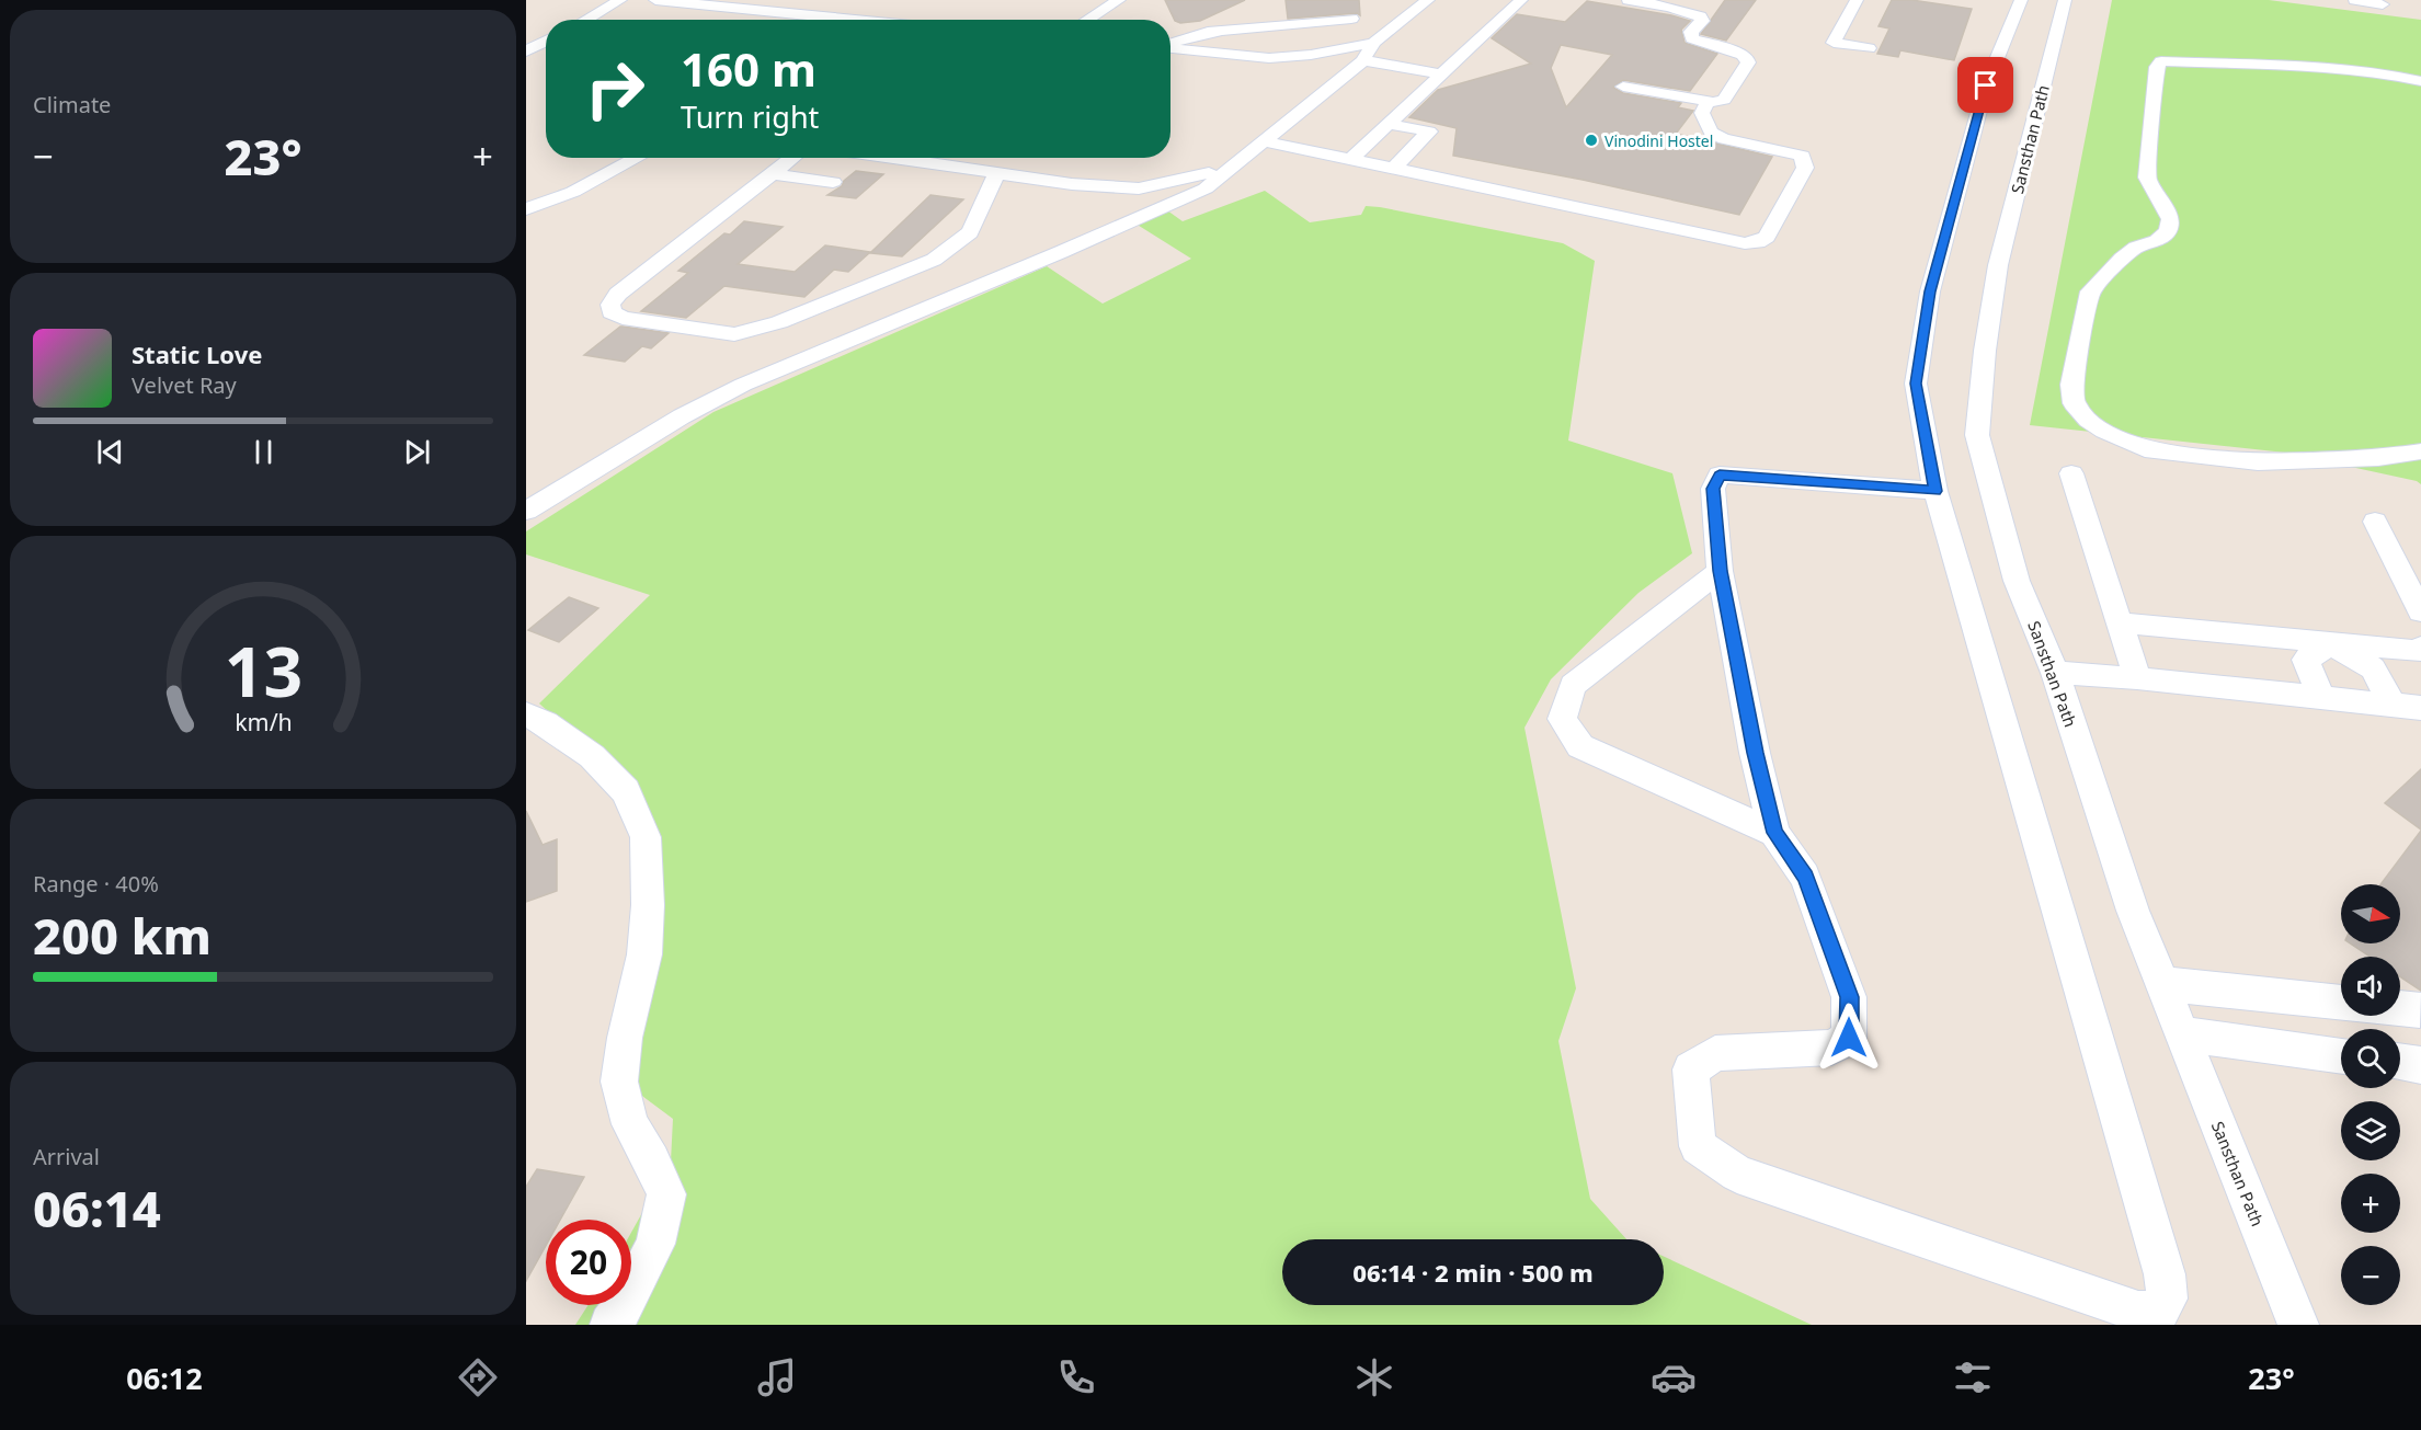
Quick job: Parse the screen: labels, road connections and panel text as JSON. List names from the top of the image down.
{
  "streets": {
    "street": ["Sansthan Path"]
  },
  "places": ["Vinodini Hostel"],
  "north": "right",
  "page": {
    "tile": [
      "Climate",
      ["Range · 40%", "200 km"],
      ["Arrival", "06:14"]
    ],
    "turn": ["160 m", "Turn right"],
    "heat": ["−", "23°", "+"],
    "song": ["Static Love", "Velvet Ray"],
    "map_buttons": ["+", "−"],
    "limit": "20",
    "trip": "06:14 · 2 min · 500 m",
    "tabs": ["06:12", "23°"],
    "gauge": ["13", "km/h"]
  }
}
